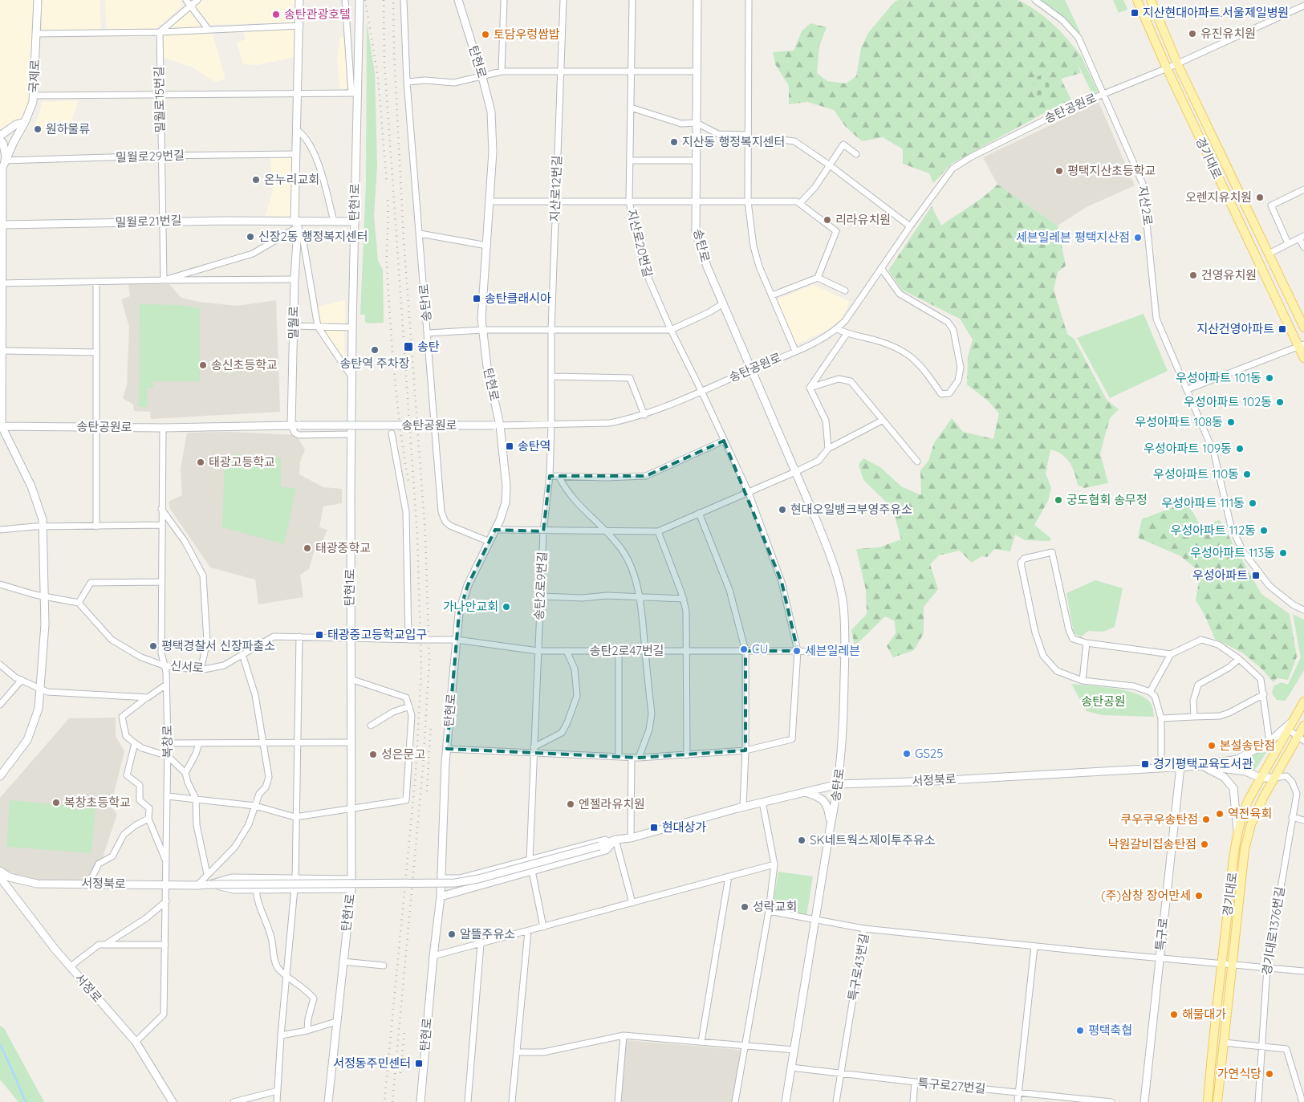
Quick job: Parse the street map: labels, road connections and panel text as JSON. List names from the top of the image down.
{
  "streets": {
    "main road": ["경기대로"],
    "street": [
      "탄현로",
      "국제로",
      "밀월로15번길",
      "송탄공원로",
      "밀월로29번길",
      "지산로12번길",
      "탄현1로",
      "지산2로",
      "밀월로21번길",
      "지산로20번길",
      "송탄로",
      "송탄1로",
      "밀월로",
      "송탄2로9번길",
      "송탄2로47번길",
      "신서로",
      "복창로",
      "서정북로",
      "경기대로1376번길",
      "특구로",
      "특구로43번길",
      "서정로",
      "특구로27번길"
    ]
  },
  "crossings": [
    ["탄현로", "송탄공원로"],
    ["탄현로", "송탄1로"],
    ["탄현로", "송탄2로47번길"],
    ["탄현로", "신서로"],
    ["국제로", "밀월로29번길"],
    ["밀월로15번길", "밀월로29번길"],
    ["밀월로15번길", "밀월로21번길"],
    ["송탄공원로", "경기대로"],
    ["송탄공원로", "지산로12번길"],
    ["송탄공원로", "지산2로"],
    ["송탄공원로", "지산로20번길"],
    ["송탄공원로", "송탄로"],
    ["송탄공원로", "밀월로"],
    ["송탄공원로", "송탄2로9번길"],
    ["송탄공원로", "복창로"],
    ["밀월로29번길", "밀월로"],
    ["경기대로", "서정북로"],
    ["경기대로", "경기대로1376번길"],
    ["경기대로", "특구로43번길"],
    ["지산로12번길", "송탄2로9번길"],
    ["탄현1로", "신서로"],
    ["밀월로21번길", "밀월로"],
    ["지산로20번길", "송탄2로47번길"],
    ["송탄로", "송탄2로47번길"],
    ["송탄로", "서정북로"],
    ["송탄로", "특구로27번길"],
    ["송탄2로9번길", "송탄2로47번길"],
    ["송탄2로47번길", "신서로"],
    ["신서로", "복창로"],
    ["복창로", "서정북로"],
    ["복창로", "서정로"],
    ["서정북로", "경기대로1376번길"],
    ["서정북로", "특구로"],
    ["경기대로1376번길", "특구로43번길"],
    ["특구로", "특구로43번길"],
    ["특구로43번길", "특구로27번길"]
  ],
  "parks": ["송탄공원"],
  "places": {
    "transit": [
      "지산현대아파트.서울제일병원",
      "송탄클래시아",
      "지산건영아파트",
      "송탄",
      "송탄역",
      "우성아파트",
      "태광중고등학교입구",
      "경기평택교육도서관",
      "현대상가",
      "서정동주민센터"
    ],
    "other": [
      "송탄관광호텔",
      "유진유치원",
      "토담우렁쌈밥",
      "원하물류",
      "지산동 행정복지센터",
      "평택지산초등학교",
      "온누리교회",
      "오렌지유치원",
      "리라유치원",
      "신장2동 행정복지센터",
      "세븐일레븐 평택지산점",
      "건영유치원",
      "송탄역 주차장",
      "송신초등학교",
      "우성아파트 101동",
      "우성아파트 102동",
      "우성아파트 108동",
      "우성아파트 109동",
      "태광고등학교",
      "우성아파트 110동",
      "궁도협회 송무정",
      "우성아파트 111동",
      "현대오일뱅크부영주유소",
      "우성아파트 112동",
      "태광중학교",
      "우성아파트 113동",
      "가나안교회",
      "평택경찰서 신장파출소",
      "CU",
      "세븐일레븐",
      "본설송탄점",
      "GS25",
      "성은문고",
      "복창초등학교",
      "엔젤라유치원",
      "역전육회",
      "쿠우쿠우송탄점",
      "SK네트웍스제이투주유소",
      "낙원갈비집송탄점",
      "(주)삼창 장어만세",
      "성락교회",
      "알뜰주유소",
      "해물대가",
      "평택축협",
      "가연식당"
    ]
  }
}
